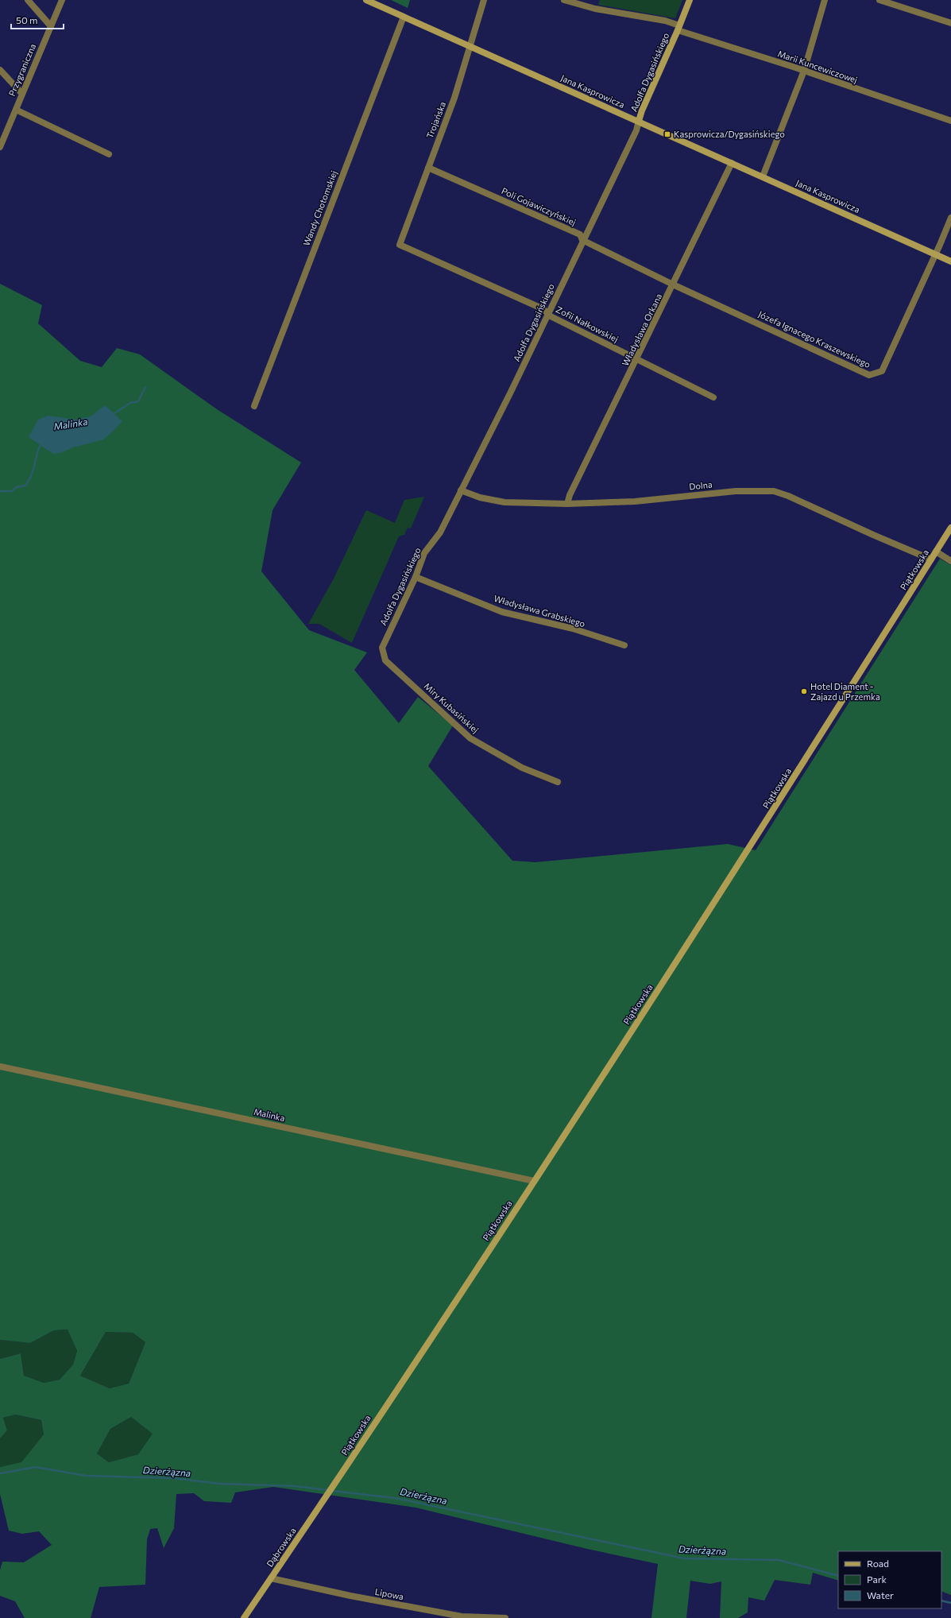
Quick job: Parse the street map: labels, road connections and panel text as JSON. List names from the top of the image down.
{
  "streets": {
    "main road": [
      "Adolfa Dygasińskiego",
      "Jana Kasprowicza",
      "Piątkowska",
      "Dąbrowska"
    ],
    "street": [
      "Marii Kuncewiczowej",
      "Przygraniczna",
      "Trojańska",
      "Poli Gojawiczyńskiej",
      "Wandy Chotomskiej",
      "Zofii Nałkowskiej",
      "Władysława Orkana",
      "Józefa Ignacego Kraszewskiego",
      "Dolna",
      "Władysława Grabskiego",
      "Miry Kubasińskiej",
      "Malinka",
      "Lipowa"
    ]
  },
  "crossings": [
    ["Marii Kuncewiczowej", "Adolfa Dygasińskiego"],
    ["Adolfa Dygasińskiego", "Jana Kasprowicza"],
    ["Adolfa Dygasińskiego", "Poli Gojawiczyńskiej"],
    ["Adolfa Dygasińskiego", "Zofii Nałkowskiej"],
    ["Adolfa Dygasińskiego", "Dolna"],
    ["Adolfa Dygasińskiego", "Władysława Grabskiego"],
    ["Adolfa Dygasińskiego", "Miry Kubasińskiej"],
    ["Jana Kasprowicza", "Trojańska"],
    ["Jana Kasprowicza", "Wandy Chotomskiej"],
    ["Jana Kasprowicza", "Władysława Orkana"],
    ["Jana Kasprowicza", "Józefa Ignacego Kraszewskiego"],
    ["Trojańska", "Poli Gojawiczyńskiej"],
    ["Trojańska", "Zofii Nałkowskiej"],
    ["Poli Gojawiczyńskiej", "Władysława Orkana"],
    ["Poli Gojawiczyńskiej", "Józefa Ignacego Kraszewskiego"],
    ["Zofii Nałkowskiej", "Władysława Orkana"],
    ["Władysława Orkana", "Józefa Ignacego Kraszewskiego"],
    ["Władysława Orkana", "Dolna"],
    ["Dolna", "Piątkowska"],
    ["Piątkowska", "Malinka"],
    ["Piątkowska", "Dąbrowska"],
    ["Dąbrowska", "Lipowa"]
  ],
  "water": ["Malinka", "Dzierżązna"],
  "places": {
    "transit": ["Kasprowicza/Dygasińskiego"],
    "other": ["Hotel Diament - Zajazd u Przemka"]
  },
  "legend": ["Road", "Park", "Water"],
  "scale_bar": "50 m"
}
